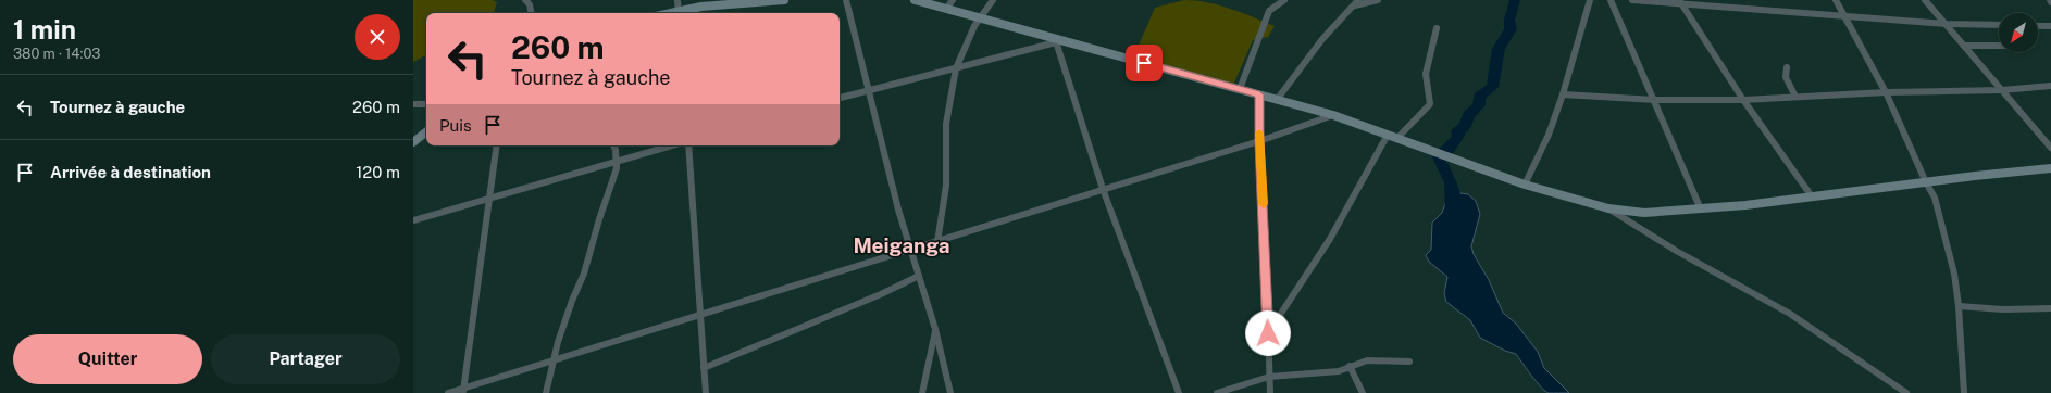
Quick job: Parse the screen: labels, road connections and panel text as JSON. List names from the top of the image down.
{
  "districts": ["Meiganga"],
  "north": "bottom left",
  "page": {
    "heading": ["1 min", "380 m · 14:03"],
    "turn": ["260 m", "Tournez à gauche"],
    "list": [
      {
        "name": "Tournez à gauche",
        "value": "260 m"
      },
      {
        "name": "Arrivée à destination",
        "value": "120 m"
      }
    ],
    "then": "Puis",
    "buttons": ["Quitter", "Partager"]
  }
}
